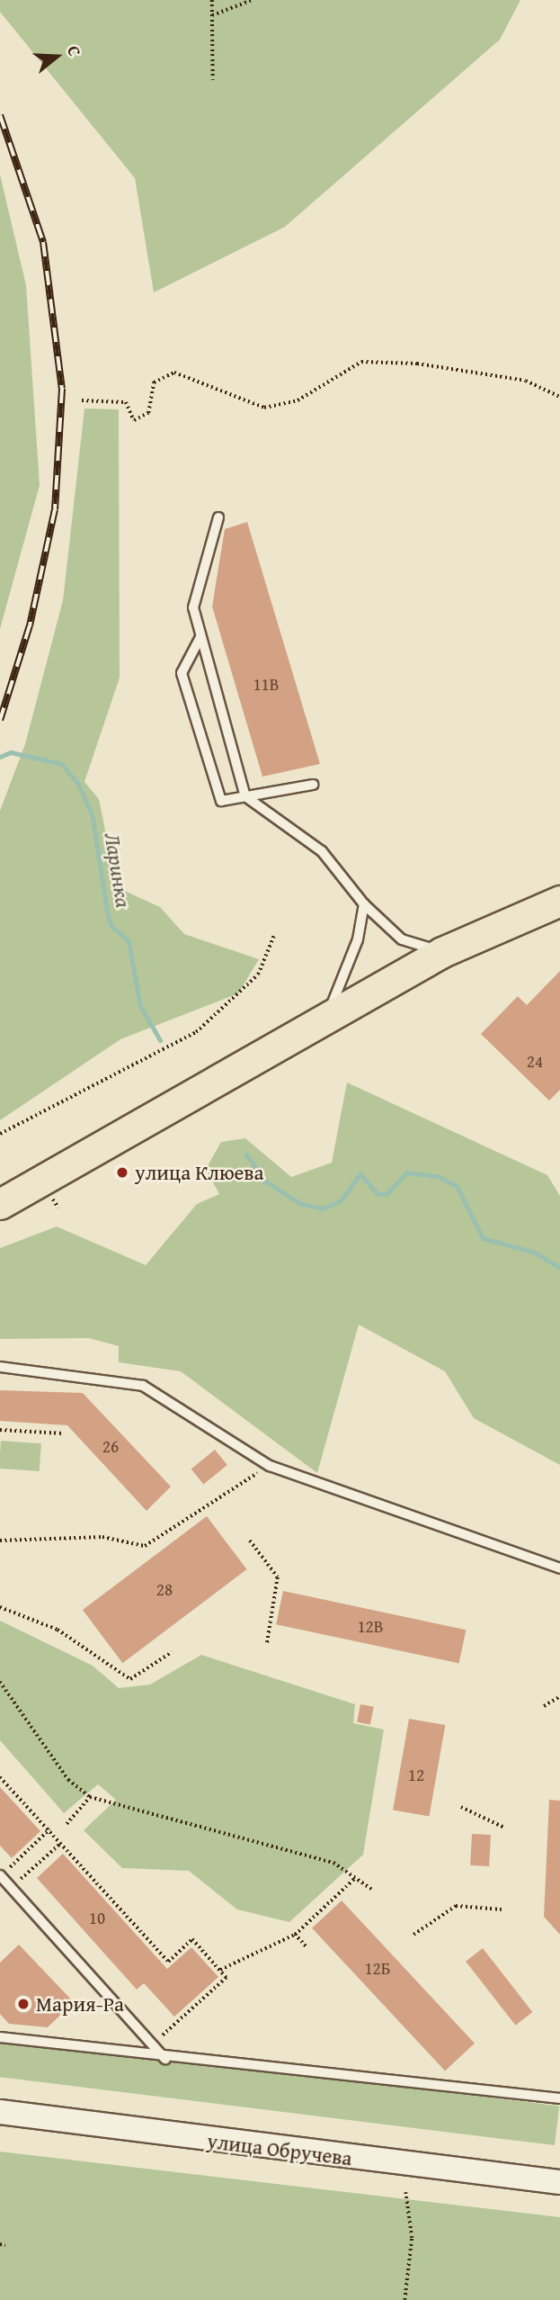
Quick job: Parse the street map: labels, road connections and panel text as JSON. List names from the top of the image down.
{
  "streets": {
    "street": ["улица Обручева"]
  },
  "water": ["Ларинка"],
  "places": ["улица Клюева", "Мария-Ра"],
  "house_numbers": [
    "11В",
    "24",
    "26",
    "28",
    "12В",
    "12",
    "10",
    "12Б"
  ],
  "north": "right"
}
